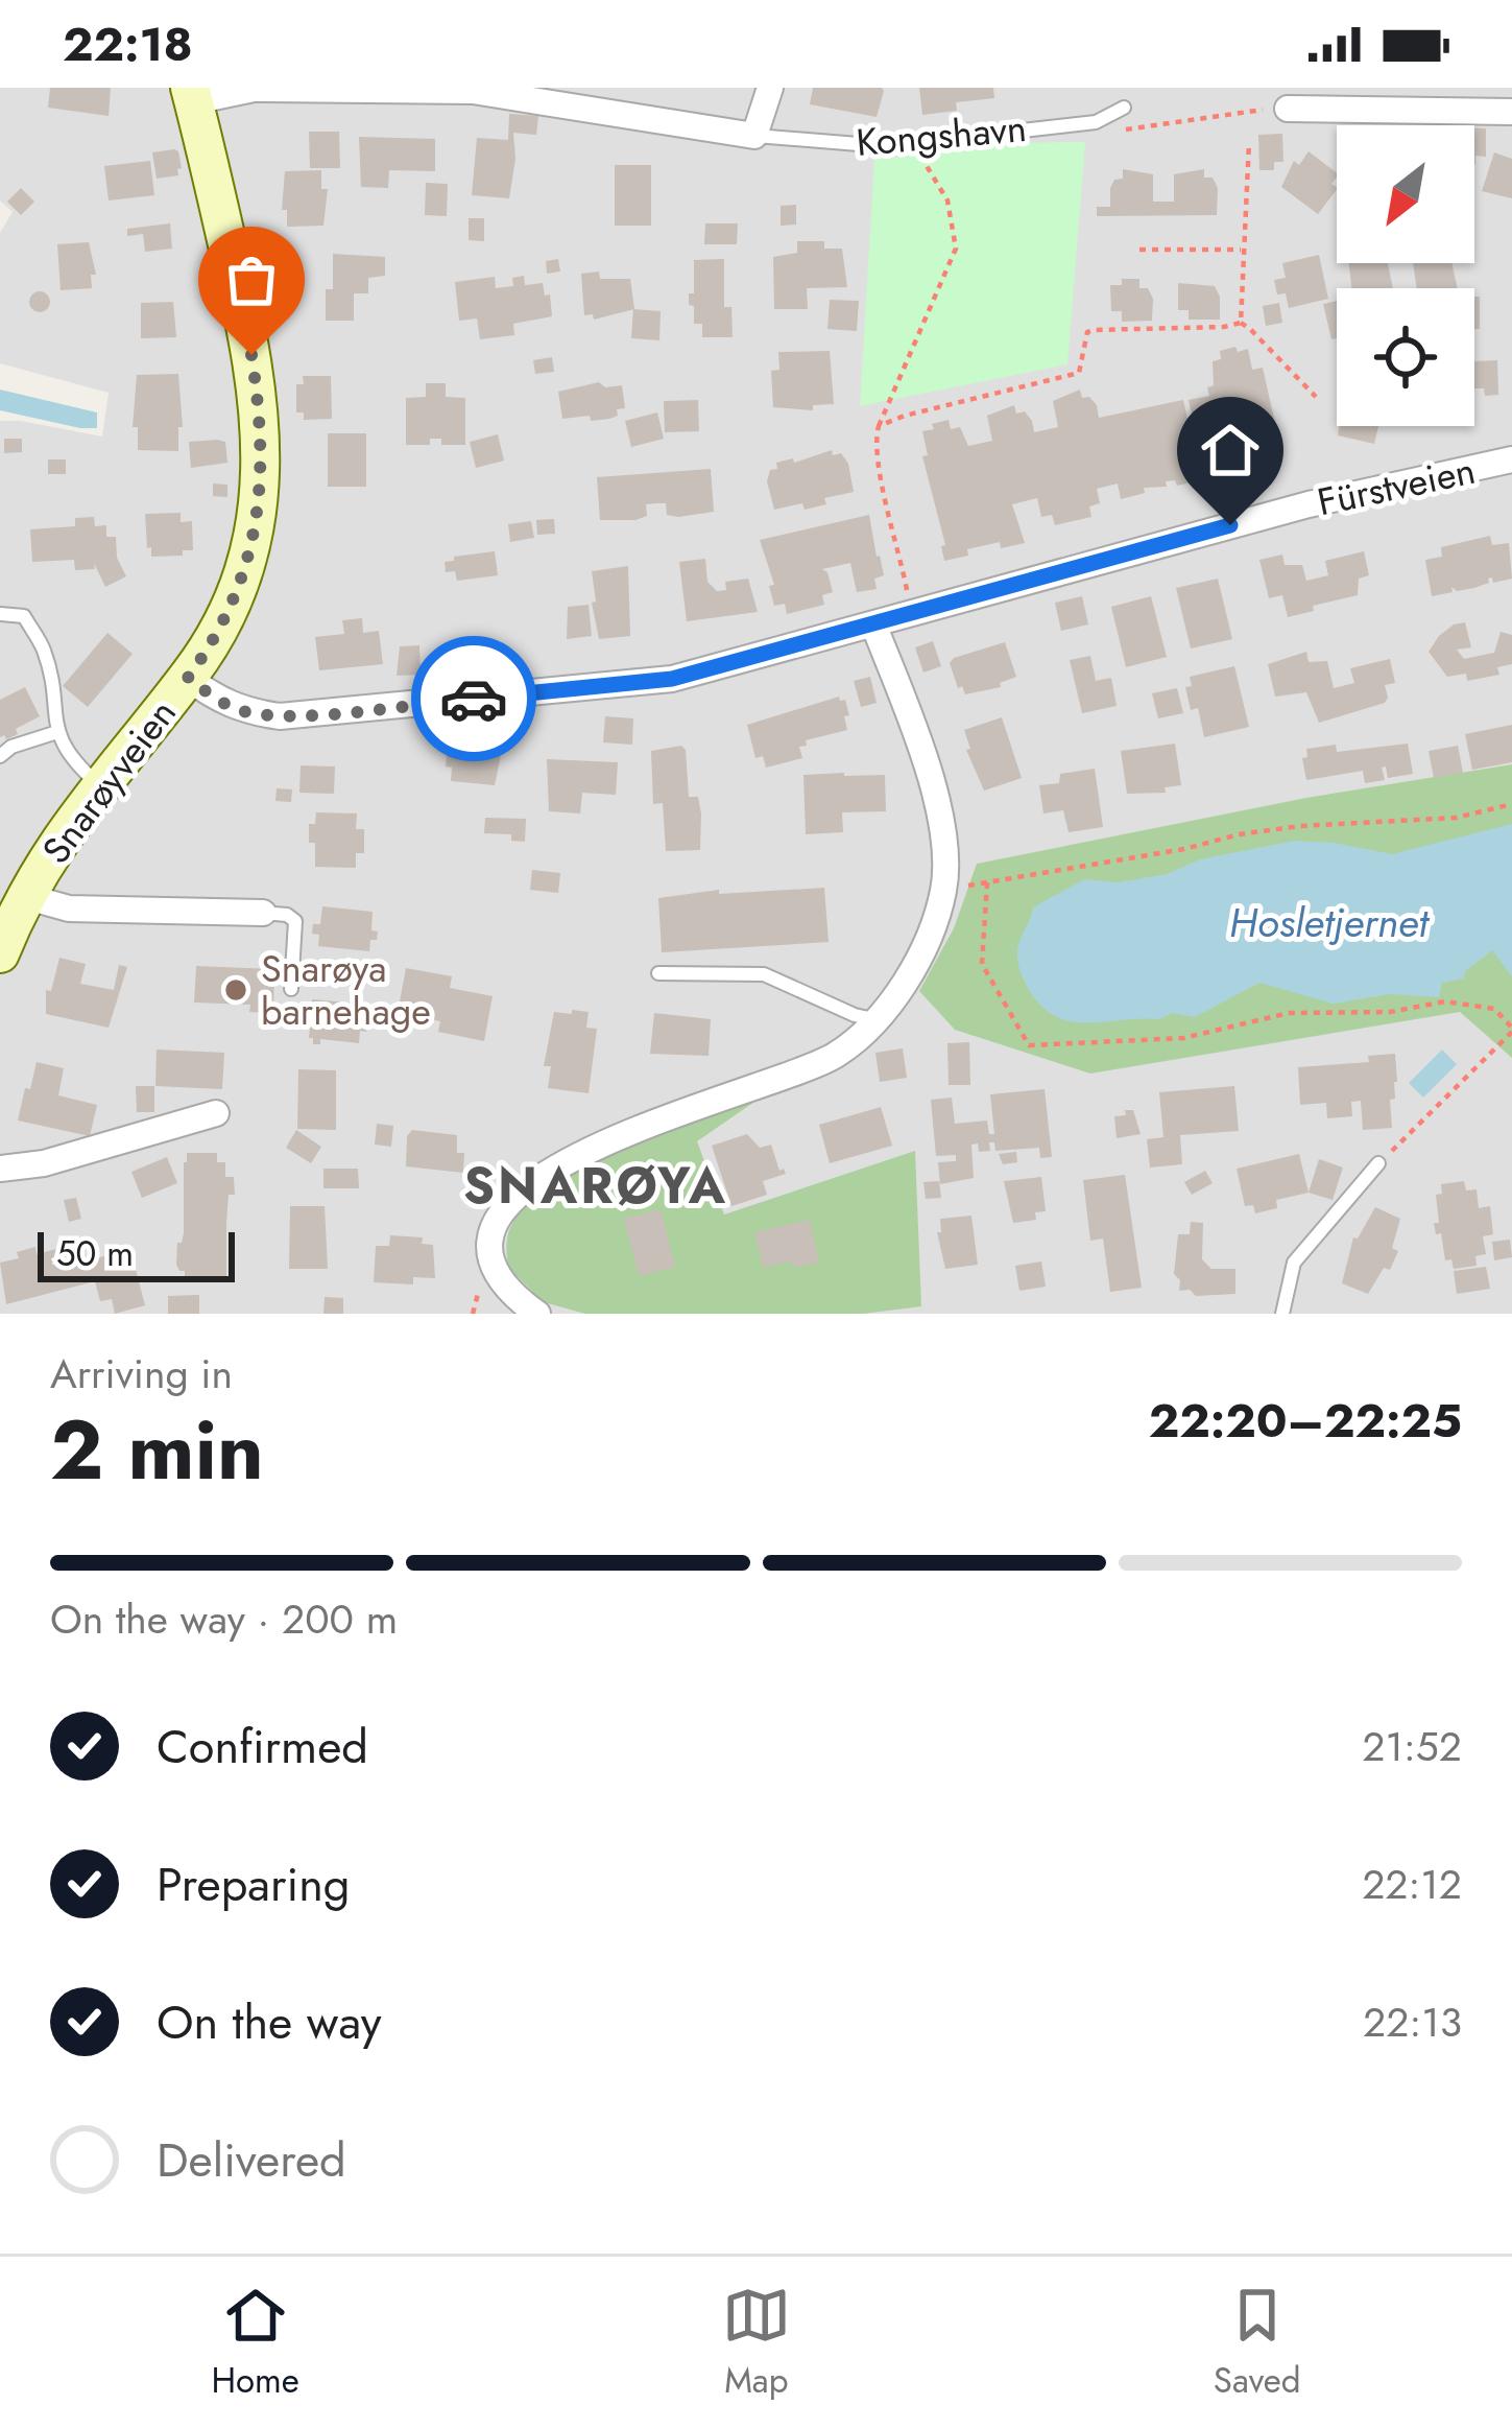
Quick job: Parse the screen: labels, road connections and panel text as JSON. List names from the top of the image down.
{
  "streets": {
    "street": ["Kongshavn", "Fürstveien", "Snarøyveien"]
  },
  "crossings": [
    ["Kongshavn", "Snarøyveien"],
    ["Fürstveien", "Snarøyveien"]
  ],
  "districts": ["SNARØYA"],
  "water": ["Hosletjernet"],
  "places": ["Snarøya barnehage"],
  "scale_bar": "50 m",
  "north": "bottom left",
  "page": {
    "status": "22:18",
    "scale": "50 m",
    "heading": ["2 min", "Arriving in", "22:20–22:25"],
    "bar": "On the way · 200 m",
    "list": [
      ["Confirmed", "21:52"],
      ["Preparing", "22:12"],
      ["On the way", "22:13"],
      "Delivered"
    ],
    "tabs": ["Home", "Map", "Saved"]
  }
}
